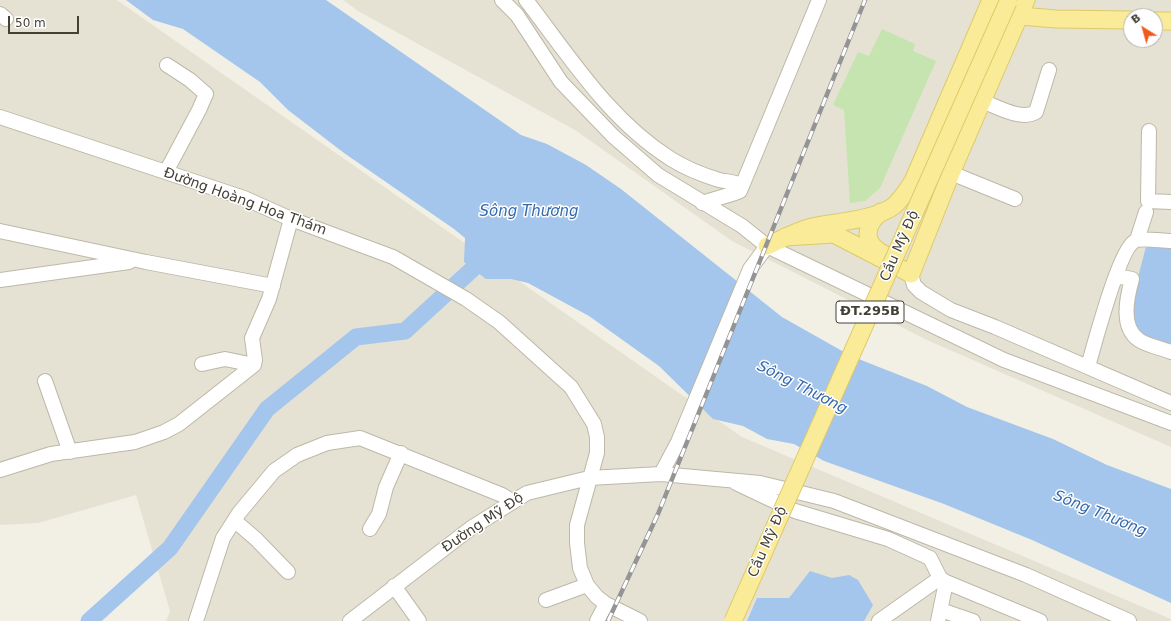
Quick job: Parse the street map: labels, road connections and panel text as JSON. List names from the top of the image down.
{
  "streets": {
    "main road": ["Cầu Mỹ Độ", "ĐT.295B"],
    "street": ["Đường Hoàng Hoa Thám", "Đường Mỹ Độ"]
  },
  "crossings": [
    ["Đường Hoàng Hoa Thám", "Đường Mỹ Độ"]
  ],
  "water": ["Sông Thương"],
  "scale_bar": "50 m",
  "north": "top left"
}
